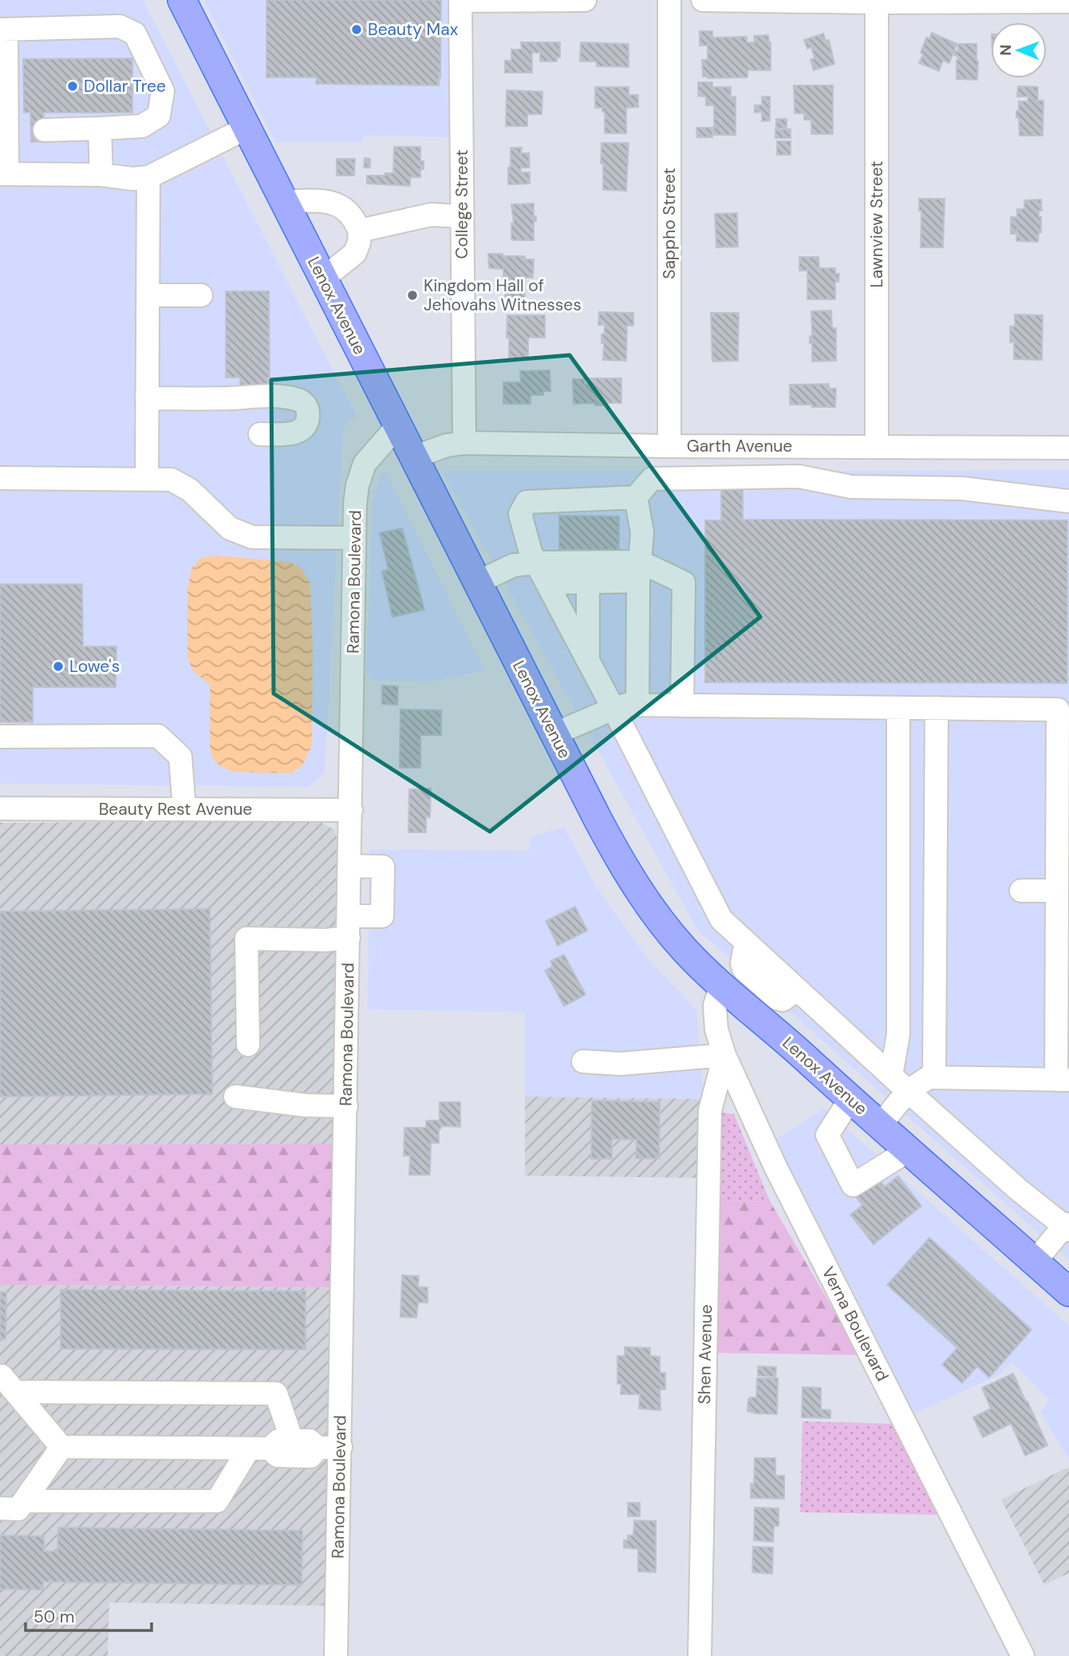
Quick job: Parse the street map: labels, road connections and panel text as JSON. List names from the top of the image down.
{
  "streets": {
    "main road": ["Lenox Avenue"],
    "street": [
      "College Street",
      "Sappho Street",
      "Lawnview Street",
      "Garth Avenue",
      "Ramona Boulevard",
      "Beauty Rest Avenue",
      "Verna Boulevard",
      "Shen Avenue"
    ]
  },
  "crossings": [
    ["College Street", "Garth Avenue"],
    ["Sappho Street", "Garth Avenue"],
    ["Lawnview Street", "Garth Avenue"],
    ["Lenox Avenue", "Garth Avenue"],
    ["Lenox Avenue", "Ramona Boulevard"],
    ["Lenox Avenue", "Verna Boulevard"],
    ["Ramona Boulevard", "Beauty Rest Avenue"],
    ["Verna Boulevard", "Shen Avenue"]
  ],
  "places": [
    "Beauty Max",
    "Dollar Tree",
    "Kingdom Hall of Jehovahs Witnesses",
    "Lowe's"
  ],
  "scale_bar": "50 m",
  "north": "left"
}
